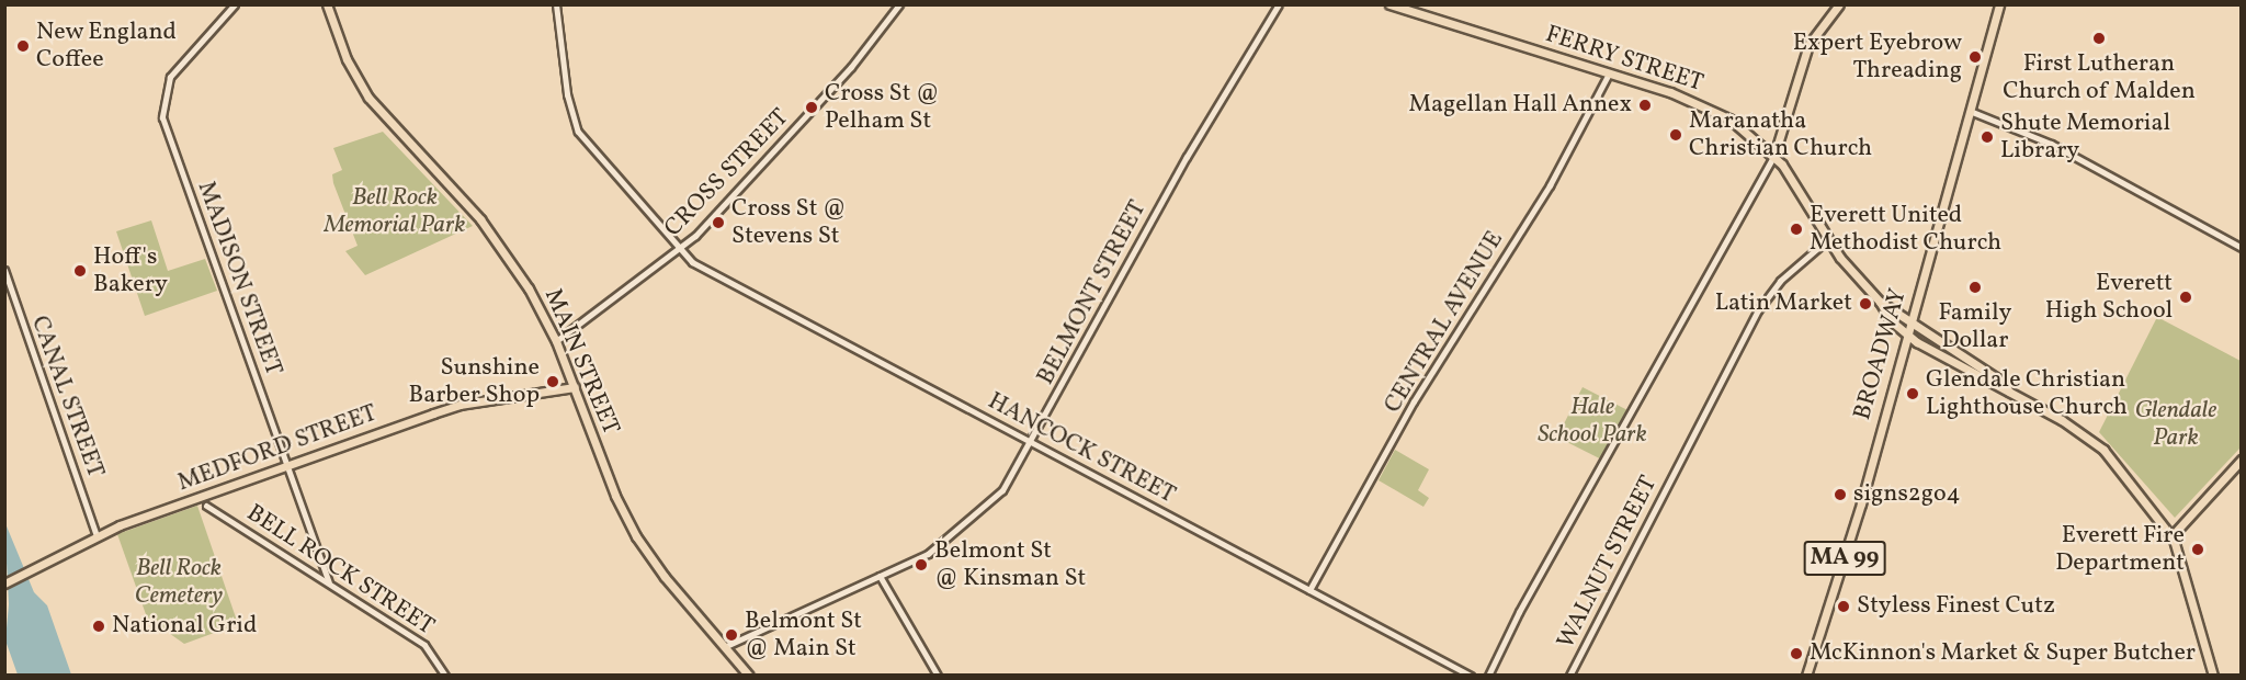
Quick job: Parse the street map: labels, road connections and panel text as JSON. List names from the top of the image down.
{
  "streets": {
    "main road": [
      "FERRY STREET",
      "BROADWAY",
      "MAIN STREET",
      "MEDFORD STREET",
      "MA 99"
    ],
    "street": [
      "CROSS STREET",
      "MADISON STREET",
      "BELMONT STREET",
      "CENTRAL AVENUE",
      "CANAL STREET",
      "HANCOCK STREET",
      "WALNUT STREET",
      "BELL ROCK STREET"
    ]
  },
  "crossings": [
    ["FERRY STREET", "CENTRAL AVENUE"],
    ["FERRY STREET", "BROADWAY"],
    ["FERRY STREET", "WALNUT STREET"],
    ["CROSS STREET", "MAIN STREET"],
    ["CROSS STREET", "HANCOCK STREET"],
    ["MADISON STREET", "MEDFORD STREET"],
    ["MADISON STREET", "BELL ROCK STREET"],
    ["BELMONT STREET", "MAIN STREET"],
    ["BELMONT STREET", "HANCOCK STREET"],
    ["CENTRAL AVENUE", "HANCOCK STREET"],
    ["MAIN STREET", "MEDFORD STREET"],
    ["CANAL STREET", "MEDFORD STREET"]
  ],
  "parks": [
    "Bell Rock Memorial Park",
    "Hale School Park",
    "Glendale Park",
    "Bell Rock Cemetery"
  ],
  "places": [
    "First Lutheran Church of Malden",
    "New England Coffee",
    "Expert Eyebrow Threading",
    "Magellan Hall Annex",
    "Cross St @ Pelham St",
    "Maranatha Christian Church",
    "Shute Memorial Library",
    "Cross St @ Stevens St",
    "Everett United Methodist Church",
    "Hoff's Bakery",
    "Family Dollar",
    "Everett High School",
    "Latin Market",
    "Sunshine Barber Shop",
    "Glendale Christian Lighthouse Church",
    "signs2go4",
    "Everett Fire Department",
    "Belmont St @ Kinsman St",
    "Styless Finest Cutz",
    "National Grid",
    "Belmont St @ Main St",
    "McKinnon's Market & Super Butcher"
  ]
}
